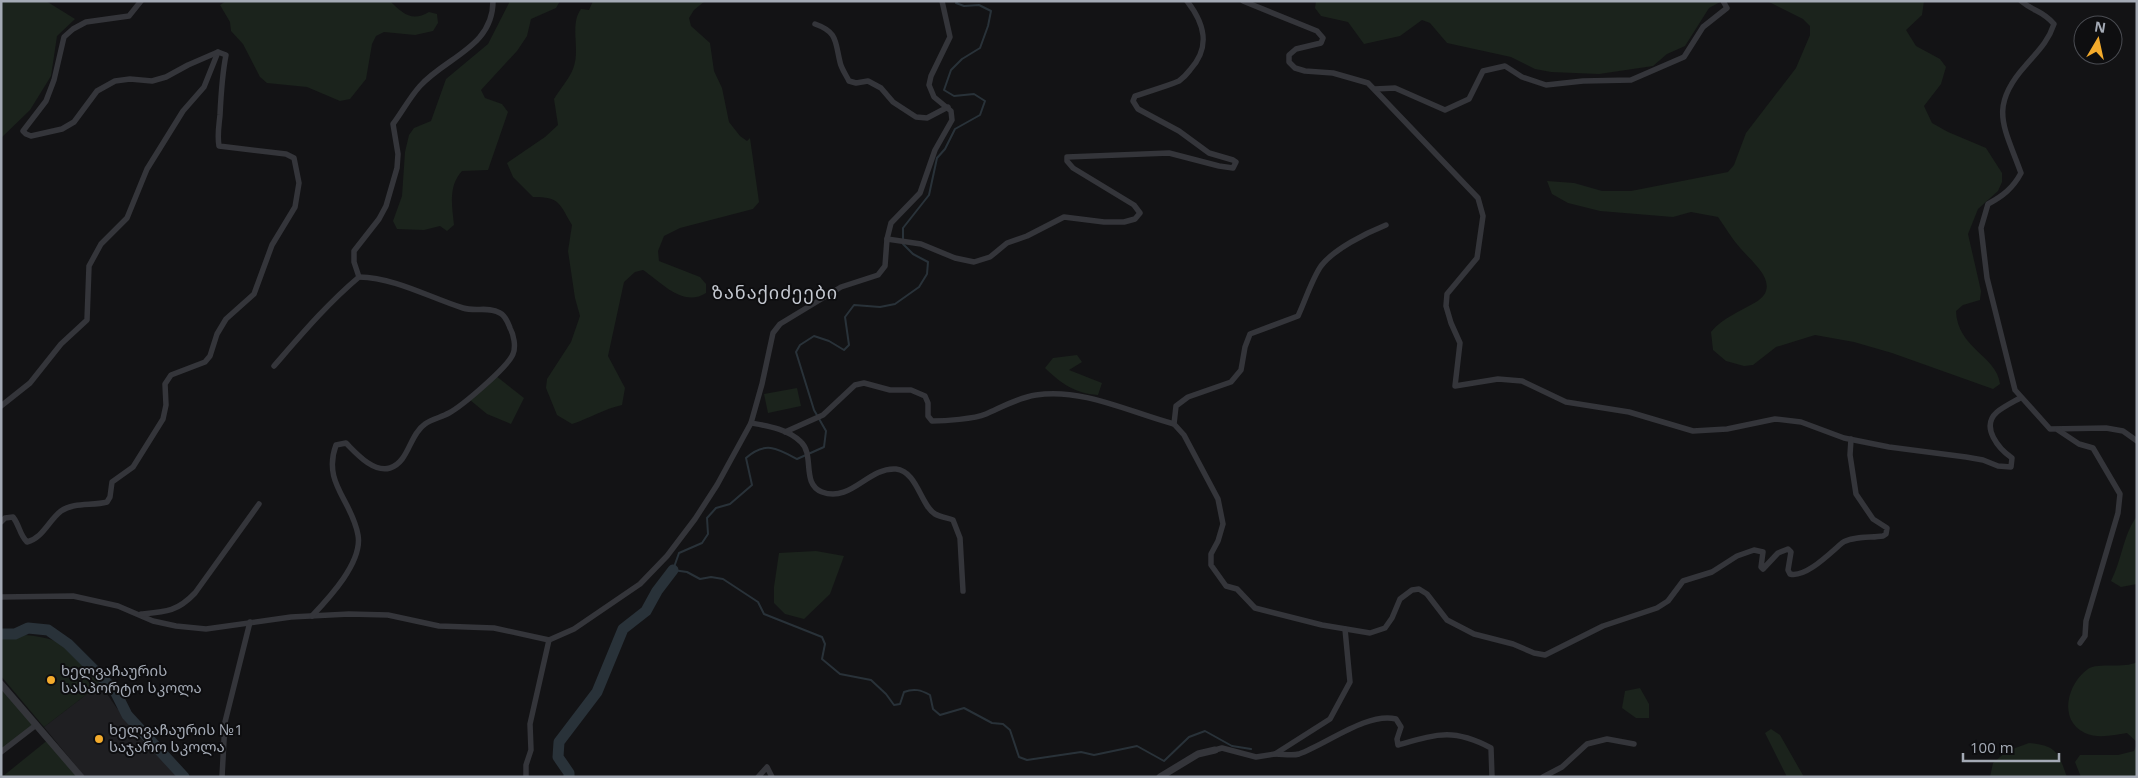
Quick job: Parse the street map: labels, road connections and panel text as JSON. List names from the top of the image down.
{
  "districts": ["ზანაქიძეები"],
  "places": ["ხელვაჩაურის სასპორტო სკოლა", "ხელვაჩაურის №1 საჯარო სკოლა"],
  "scale_bar": "100 m",
  "north": "top"
}
